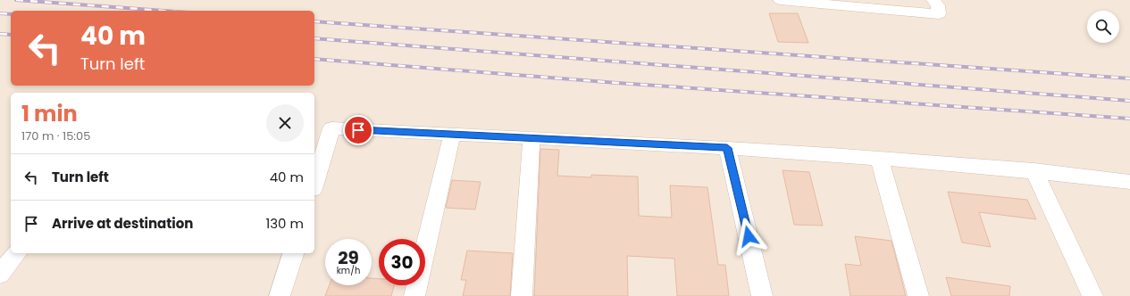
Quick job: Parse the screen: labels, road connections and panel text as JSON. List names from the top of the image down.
{
  "page": {
    "turn": ["40 m", "Turn left"],
    "heading": ["1 min", "170 m · 15:05"],
    "list": [
      {
        "name": "Turn left",
        "value": "40 m"
      },
      {
        "name": "Arrive at destination",
        "value": "130 m"
      }
    ],
    "speed": "29 km/h",
    "limit": "30"
  }
}
